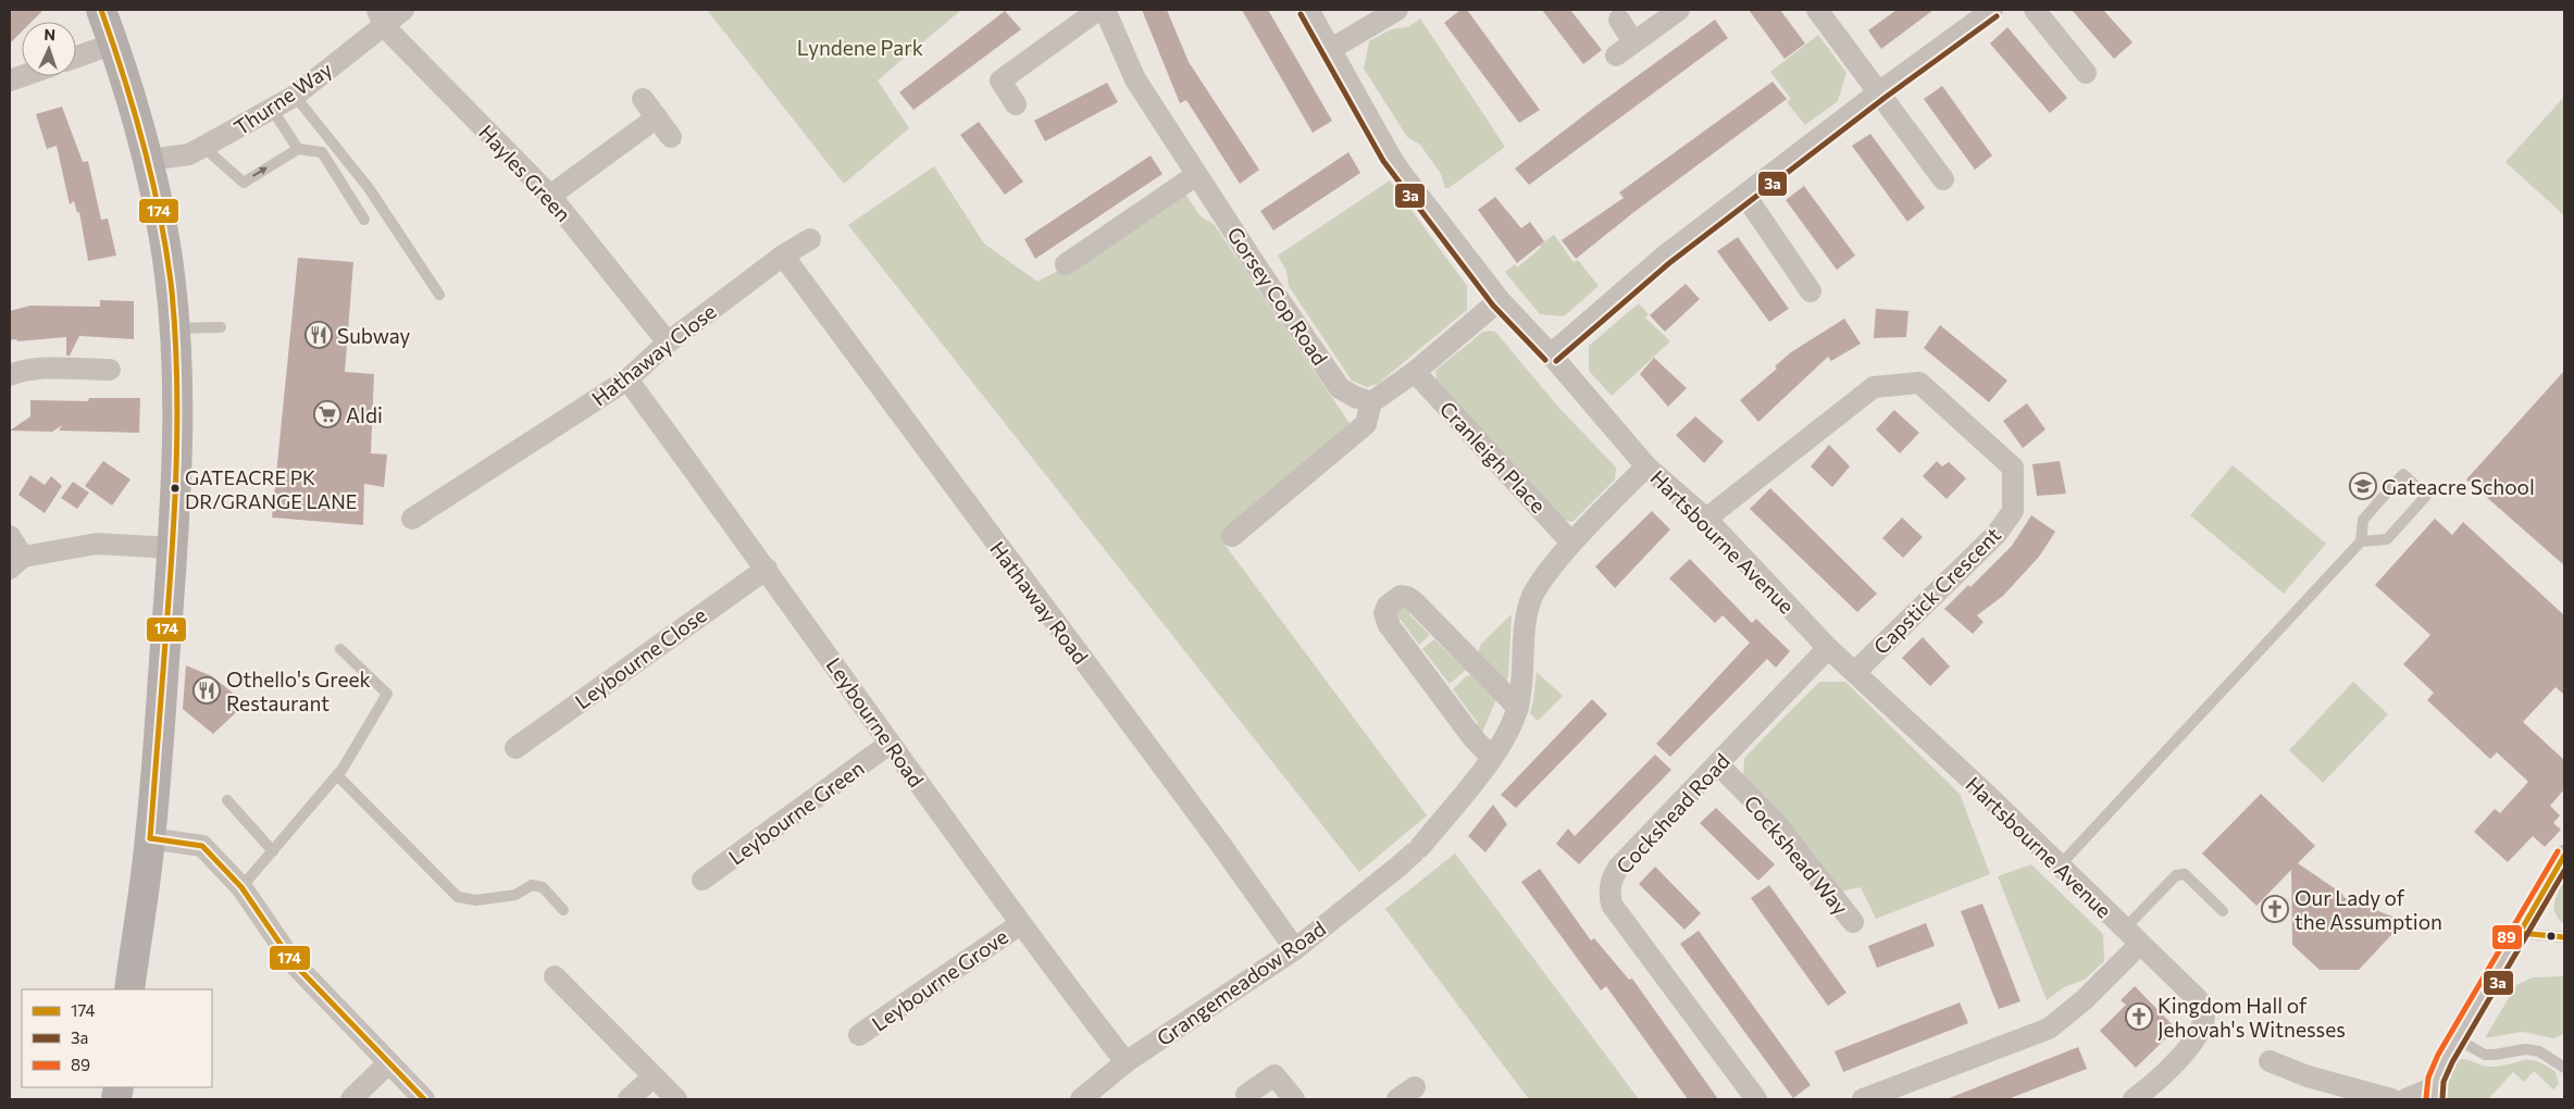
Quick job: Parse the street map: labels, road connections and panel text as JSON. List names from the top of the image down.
{
  "streets": {
    "street": [
      "Thurne Way",
      "Hayles Green",
      "Gorsey Cop Road",
      "Hathaway Close",
      "Cranleigh Place",
      "Hartsbourne Avenue",
      "Capstick Crescent",
      "Hathaway Road",
      "Leybourne Close",
      "Leybourne Road",
      "Leybourne Green",
      "Cockshead Road",
      "Cockshead Way",
      "Leybourne Grove",
      "Grangemeadow Road"
    ]
  },
  "crossings": [
    ["Thurne Way", "Hayles Green"],
    ["Hayles Green", "Hathaway Close"],
    ["Hathaway Close", "Hathaway Road"],
    ["Hathaway Close", "Leybourne Road"],
    ["Hartsbourne Avenue", "Capstick Crescent"],
    ["Hartsbourne Avenue", "Cockshead Road"],
    ["Hathaway Road", "Grangemeadow Road"],
    ["Leybourne Close", "Leybourne Road"],
    ["Leybourne Road", "Leybourne Green"],
    ["Leybourne Road", "Leybourne Grove"],
    ["Leybourne Road", "Grangemeadow Road"],
    ["Cockshead Road", "Cockshead Way"]
  ],
  "parks": ["Lyndene Park"],
  "places": {
    "restaurant": ["Subway", "Othello's Greek Restaurant"],
    "supermarket": ["Aldi"],
    "school or university": ["Gateacre School"],
    "other": ["GATEACRE PK DR/GRANGE LANE"],
    "church": ["Our Lady of the Assumption", "Kingdom Hall of Jehovah's Witnesses"]
  },
  "lines": ["transit line 174", "transit line 3a", "transit line 89"],
  "legend": ["174", "3a", "89"],
  "north": "top"
}
